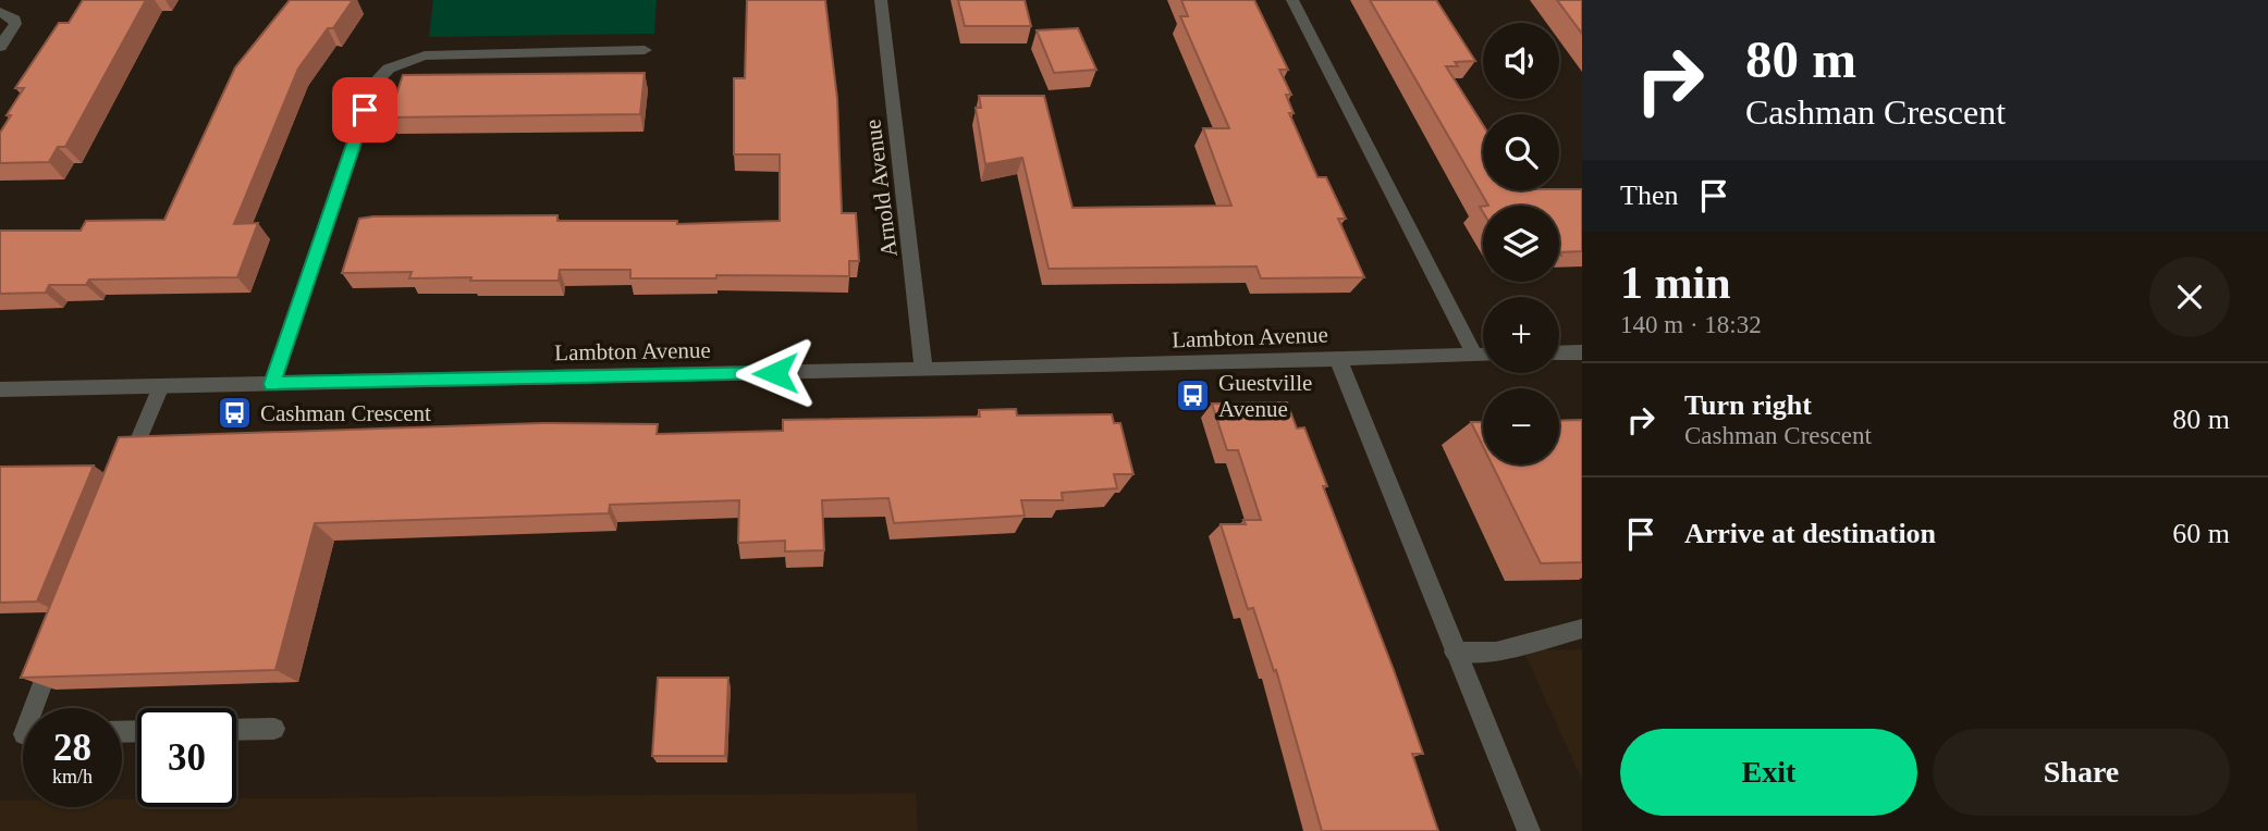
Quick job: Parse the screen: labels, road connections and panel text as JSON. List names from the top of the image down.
{
  "streets": {
    "street": ["Arnold Avenue", "Lambton Avenue"]
  },
  "crossings": [
    ["Arnold Avenue", "Lambton Avenue"]
  ],
  "places": {
    "bus stop": ["Guestville Avenue", "Cashman Crescent"]
  },
  "page": {
    "turn": ["80 m", "Cashman Crescent"],
    "map_buttons": ["+", "−"],
    "then": "Then",
    "heading": ["1 min", "140 m · 18:32"],
    "list": [
      {
        "name": "Turn right",
        "note": "Cashman Crescent",
        "value": "80 m"
      },
      {
        "name": "Arrive at destination",
        "value": "60 m"
      }
    ],
    "speed": "28 km/h",
    "limit": "30",
    "buttons": ["Exit", "Share"]
  }
}
